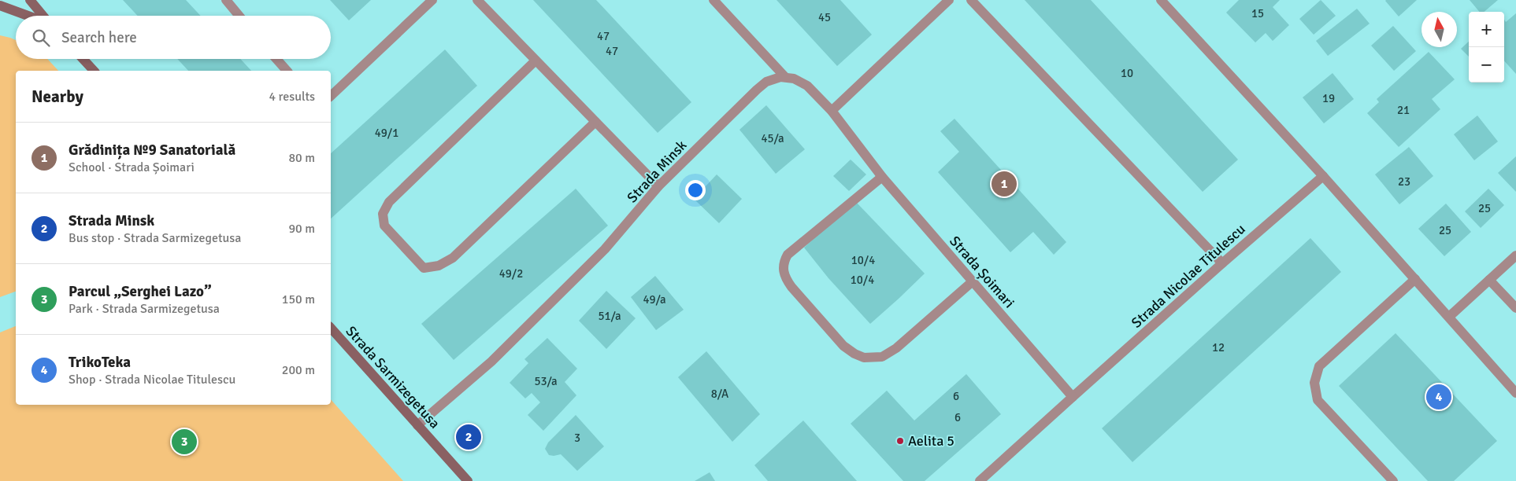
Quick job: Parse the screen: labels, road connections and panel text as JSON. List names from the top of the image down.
{
  "streets": {
    "main road": ["Strada Sarmizegetusa"],
    "street": ["Strada Minsk", "Strada Șoimari", "Strada Nicolae Titulescu"]
  },
  "crossings": [
    ["Strada Minsk", "Strada Șoimari"],
    ["Strada Minsk", "Strada Sarmizegetusa"],
    ["Strada Șoimari", "Strada Nicolae Titulescu"]
  ],
  "places": ["Aelita 5"],
  "house_numbers": [
    "15",
    "45",
    "47",
    "47",
    "10",
    "19",
    "21",
    "49/1",
    "45/a",
    "23",
    "25",
    "25",
    "10/4",
    "49/2",
    "10/4",
    "49/a",
    "51/a",
    "12",
    "53/a",
    "8/A",
    "6",
    "6",
    "3"
  ],
  "north": "top",
  "page": {
    "map_buttons": ["+", "−"],
    "search": "Search here",
    "heading": ["Nearby", "4 results"],
    "list": [
      {
        "mark": "1",
        "name": "Grădinița №9 Sanatorială",
        "note": "School · Strada Șoimari",
        "value": "80 m"
      },
      {
        "mark": "2",
        "name": "Strada Minsk",
        "note": "Bus stop · Strada Sarmizegetusa",
        "value": "90 m"
      },
      {
        "mark": "3",
        "name": "Parcul „Serghei Lazo”",
        "note": "Park · Strada Sarmizegetusa",
        "value": "150 m"
      },
      {
        "mark": "4",
        "name": "TrikoTeka",
        "note": "Shop · Strada Nicolae Titulescu",
        "value": "200 m"
      }
    ],
    "pins": [
      "1",
      "4",
      "2",
      "3"
    ]
  }
}
